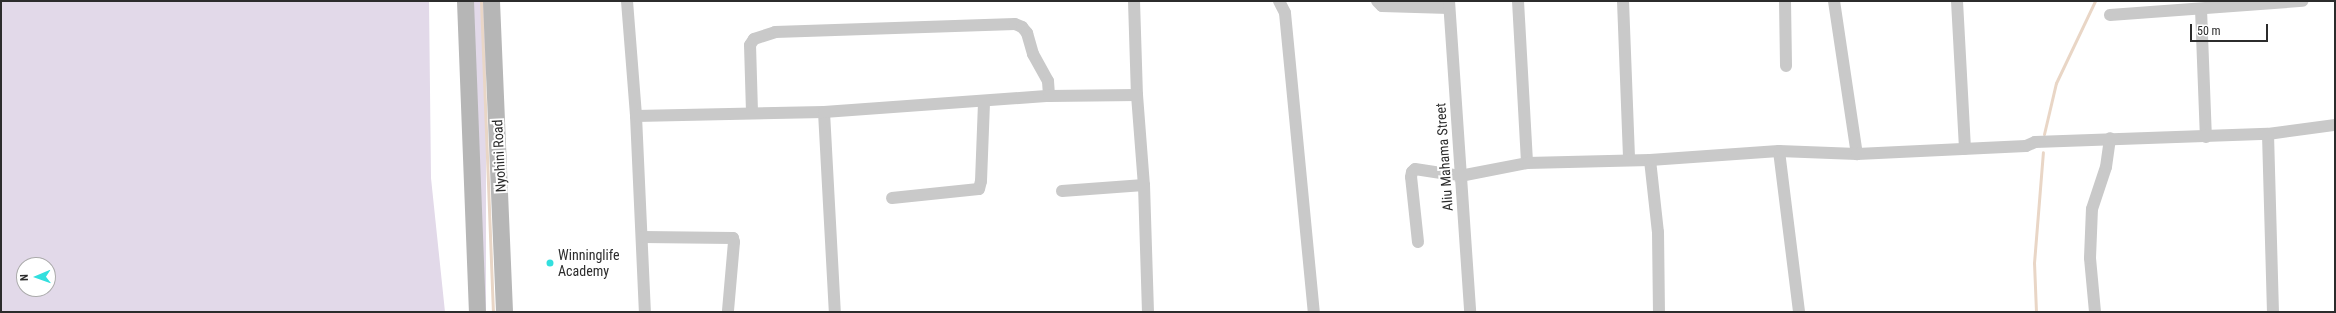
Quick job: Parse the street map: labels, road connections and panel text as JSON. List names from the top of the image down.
{
  "streets": {
    "main road": ["Nyohini Road"],
    "street": ["Aliu Mahama Street"]
  },
  "places": ["Winninglife Academy"],
  "scale_bar": "50 m",
  "north": "left"
}
